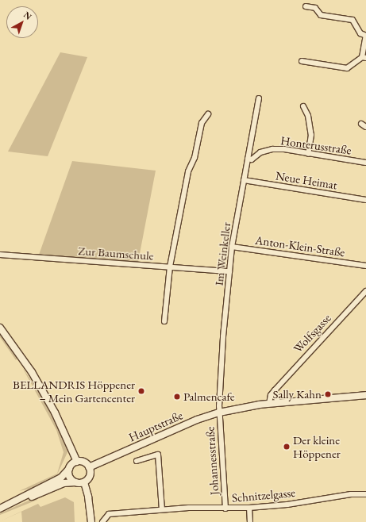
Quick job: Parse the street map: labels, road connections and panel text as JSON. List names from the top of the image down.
{
  "streets": {
    "main road": ["Hauptstraße"],
    "street": [
      "Honterusstraße",
      "Neue Heimat",
      "Anton-Klein-Straße",
      "Zur Baumschule",
      "Im Weinkeller",
      "Wolfsgasse",
      "Johannesstraße",
      "Schnitzelgasse"
    ]
  },
  "crossings": [
    ["Honterusstraße", "Im Weinkeller"],
    ["Neue Heimat", "Im Weinkeller"],
    ["Anton-Klein-Straße", "Im Weinkeller"],
    ["Zur Baumschule", "Im Weinkeller"],
    ["Im Weinkeller", "Hauptstraße"],
    ["Im Weinkeller", "Johannesstraße"],
    ["Wolfsgasse", "Hauptstraße"],
    ["Hauptstraße", "Johannesstraße"],
    ["Johannesstraße", "Schnitzelgasse"]
  ],
  "places": [
    "BELLANDRIS Höppener – Mein Gartencenter",
    "Sally Kahn",
    "Palmencafe",
    "Der kleine Höppener"
  ],
  "north": "top right"
}
